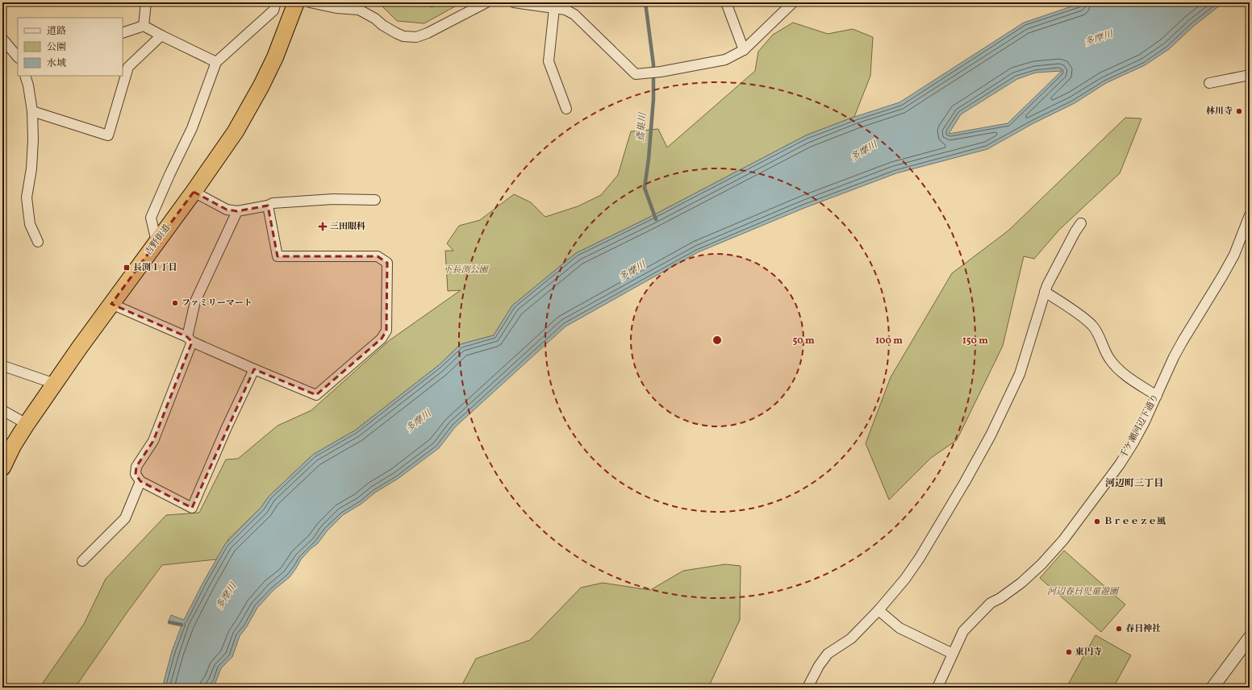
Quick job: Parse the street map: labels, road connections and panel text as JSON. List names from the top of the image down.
{
  "streets": {
    "highway": ["吉野街道"],
    "street": ["千ケ瀬河辺下通り"]
  },
  "districts": ["河辺町三丁目"],
  "water": ["多摩川", "鳶巣川"],
  "parks": ["下長渕公園", "河辺春日児童遊園"],
  "places": {
    "other": [
      "林川寺",
      "ファミリーマート",
      "Ｂｒｅｅｚｅ風",
      "春日神社",
      "東円寺"
    ],
    "health": ["三田眼科"],
    "transit": ["長渕１丁目"]
  },
  "legend": ["道路", "公園", "水域"],
  "rings": ["50 m", "100 m", "150 m"]
}
